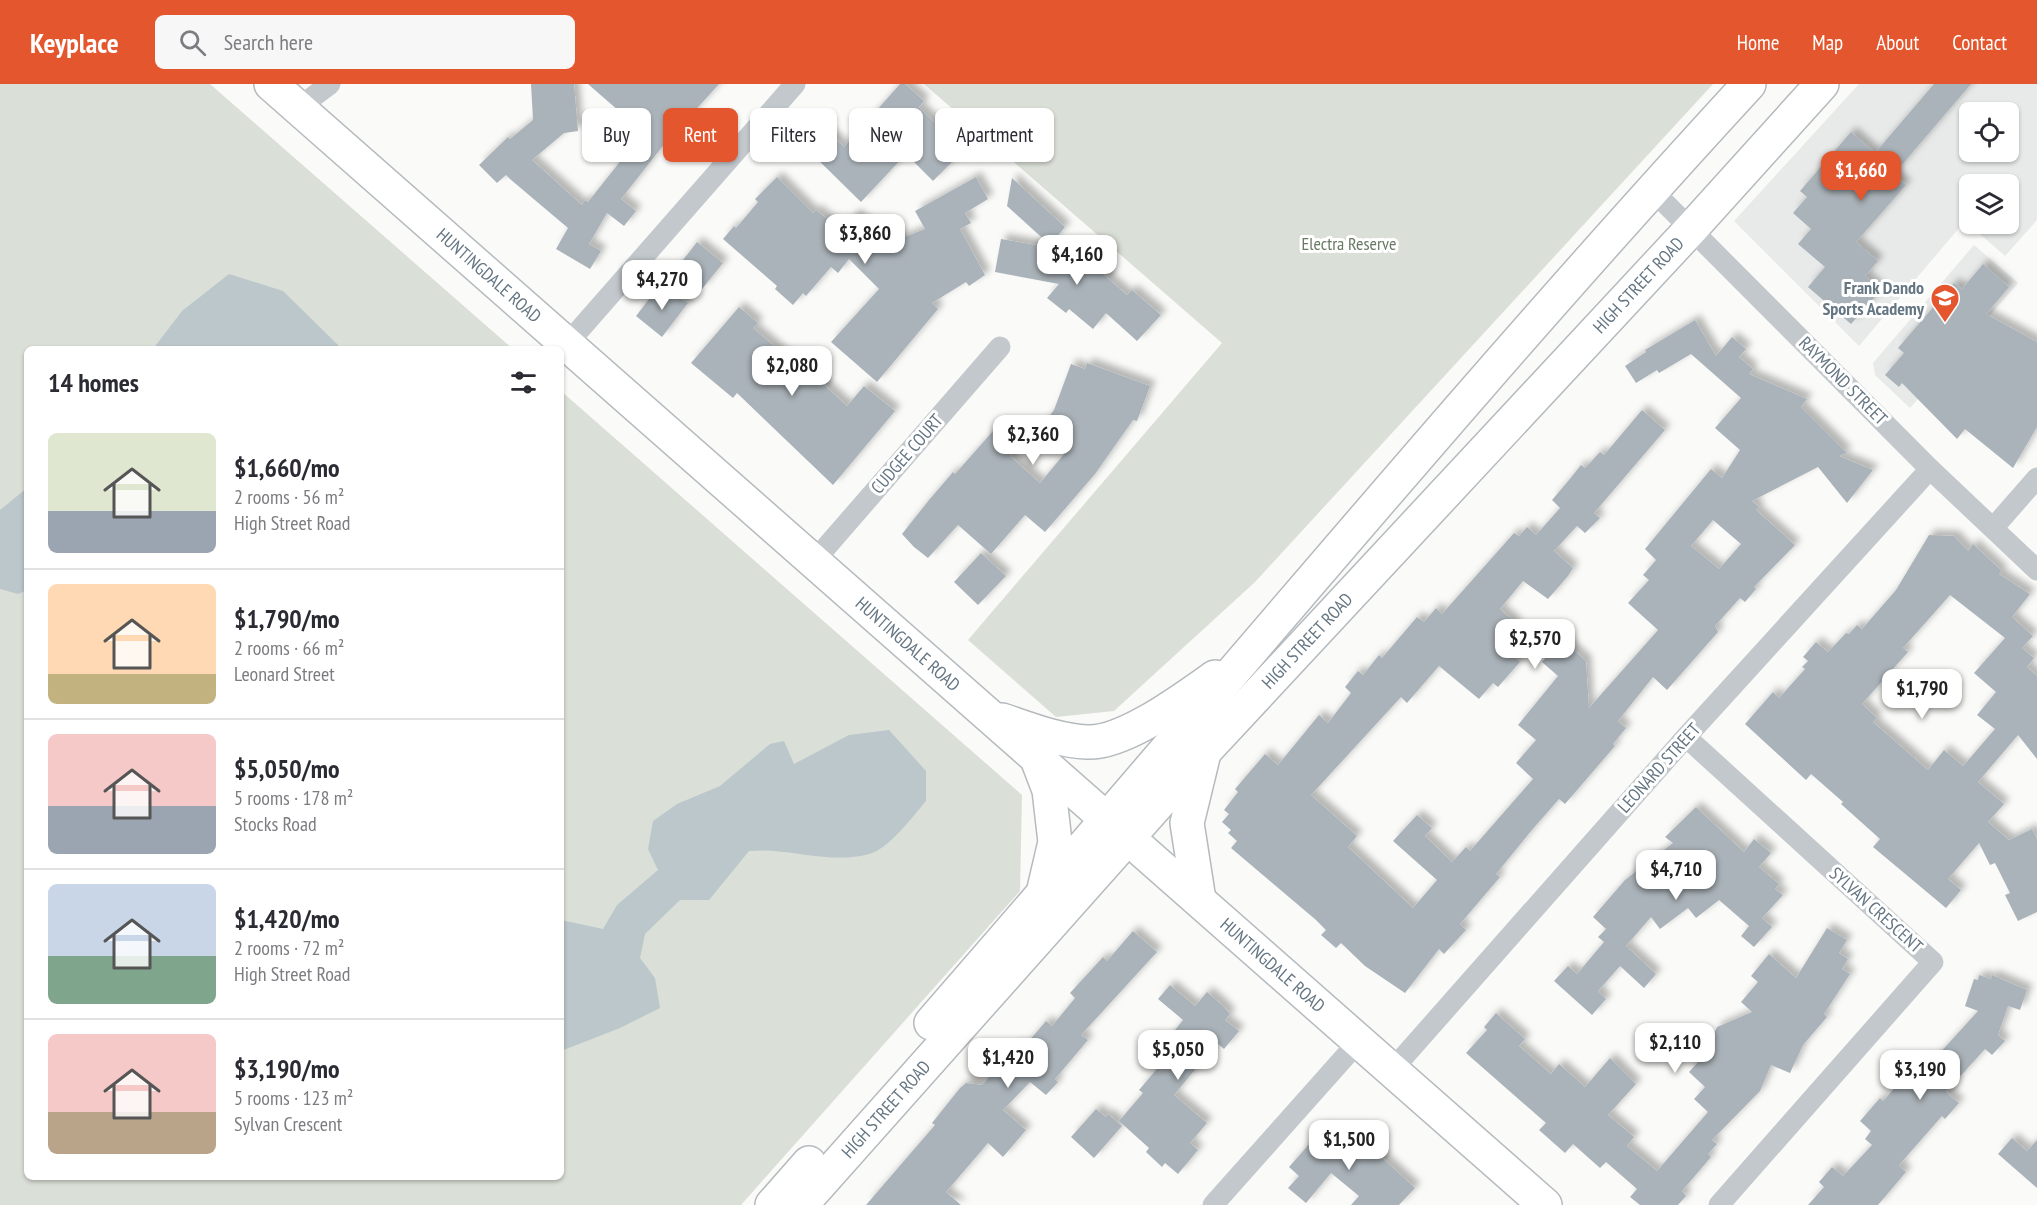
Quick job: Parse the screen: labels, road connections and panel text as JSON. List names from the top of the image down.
{
  "streets": {
    "main road": ["HUNTINGDALE ROAD", "HIGH STREET ROAD"],
    "street": [
      "RAYMOND STREET",
      "CUDGEE COURT",
      "LEONARD STREET",
      "SYLVAN CRESCENT"
    ]
  },
  "crossings": [
    ["HUNTINGDALE ROAD", "HIGH STREET ROAD"],
    ["HUNTINGDALE ROAD", "CUDGEE COURT"],
    ["HUNTINGDALE ROAD", "LEONARD STREET"],
    ["HIGH STREET ROAD", "RAYMOND STREET"],
    ["RAYMOND STREET", "LEONARD STREET"],
    ["LEONARD STREET", "SYLVAN CRESCENT"]
  ],
  "parks": ["Electra Reserve"],
  "places": {
    "school or university": ["Frank Dando Sports Academy"]
  },
  "page": {
    "header": "Keyplace",
    "search": "Search here",
    "nav": [
      "Home",
      "Map",
      "About",
      "Contact"
    ],
    "chip": [
      "Buy",
      "Rent",
      "Filters",
      "New",
      "Apartment"
    ],
    "price": [
      "$1,660",
      "$3,860",
      "$4,160",
      "$4,270",
      "$2,080",
      "$2,360",
      "$2,570",
      "$1,790",
      "$4,710",
      "$2,110",
      "$5,050",
      "$1,420",
      "$3,190",
      "$1,500"
    ],
    "heading": "14 homes",
    "list": [
      {
        "name": "$1,660/mo",
        "note": "2 rooms · 56 m² · High Street Road"
      },
      {
        "name": "$1,790/mo",
        "note": "2 rooms · 66 m² · Leonard Street"
      },
      {
        "name": "$5,050/mo",
        "note": "5 rooms · 178 m² · Stocks Road"
      },
      {
        "name": "$1,420/mo",
        "note": "2 rooms · 72 m² · High Street Road"
      },
      {
        "name": "$3,190/mo",
        "note": "5 rooms · 123 m² · Sylvan Crescent"
      }
    ]
  }
}
